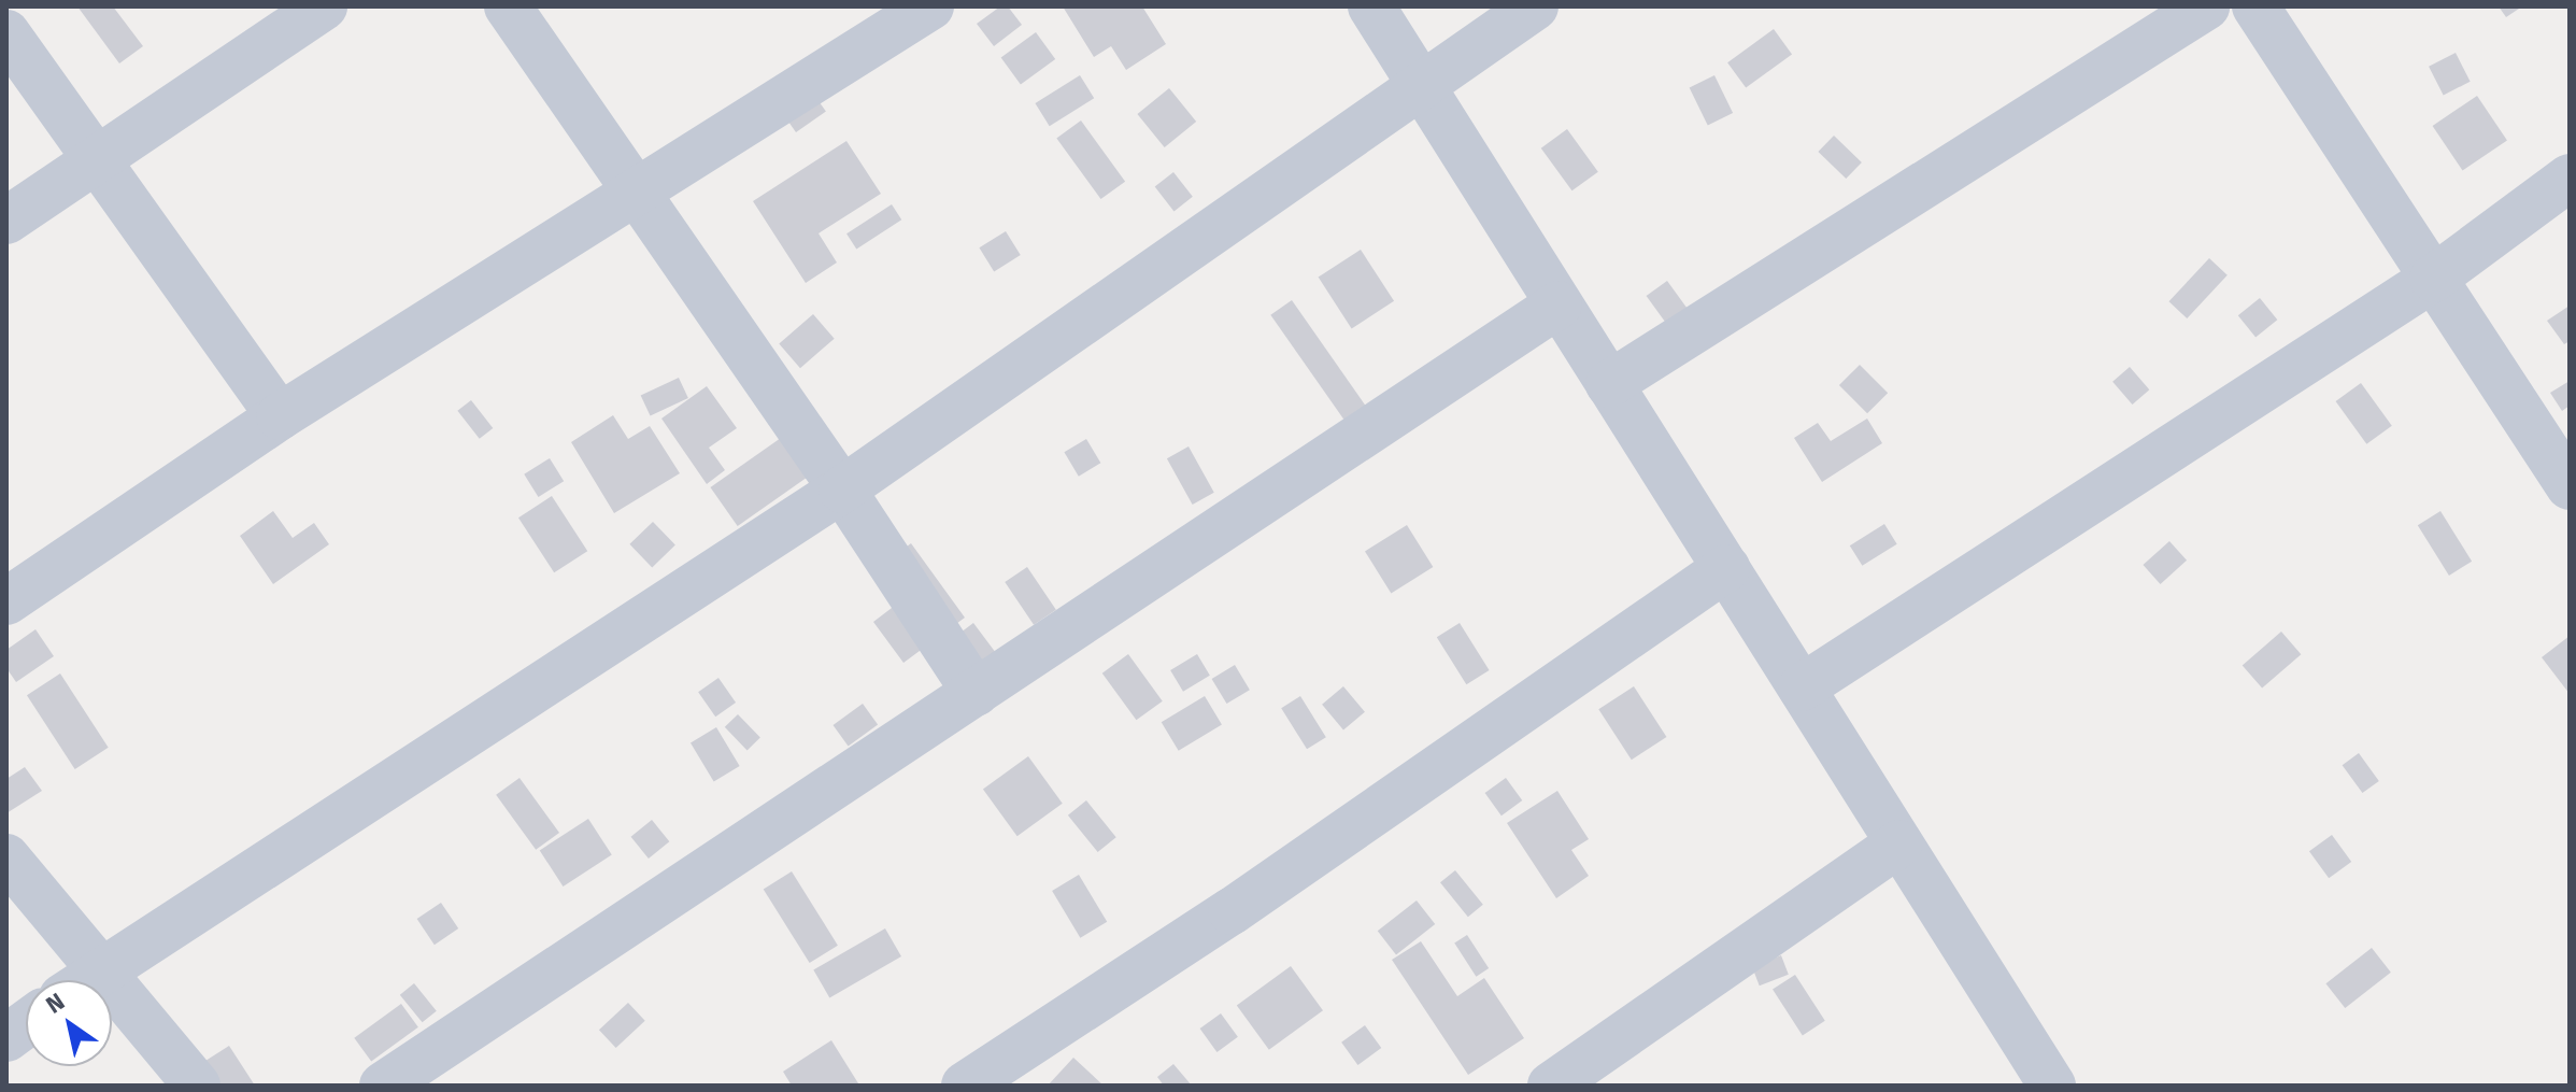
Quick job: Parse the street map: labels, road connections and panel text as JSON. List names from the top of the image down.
{
  "north": "top left"
}
